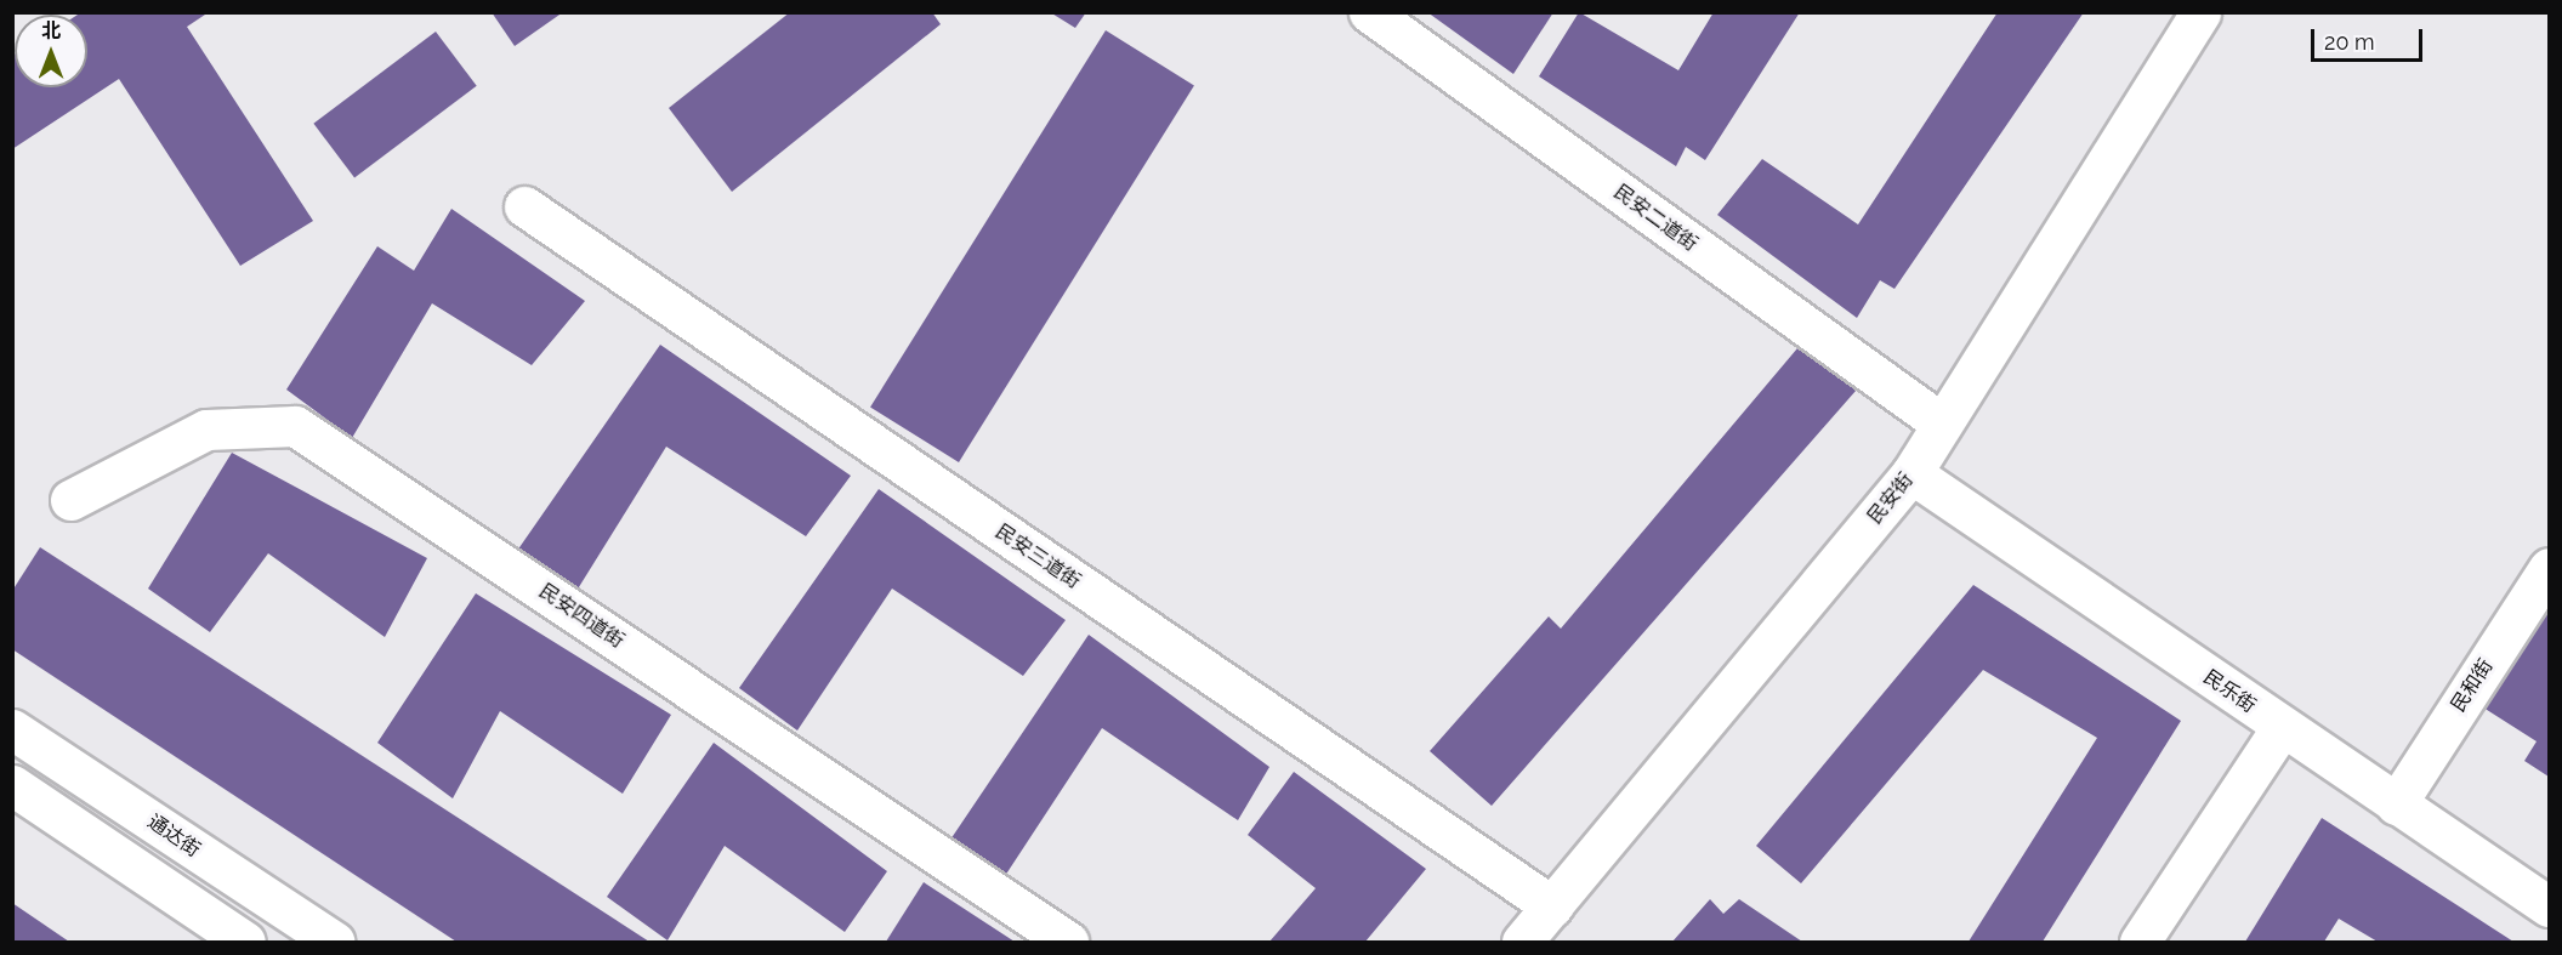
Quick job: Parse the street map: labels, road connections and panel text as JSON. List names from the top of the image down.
{
  "streets": {
    "street": [
      "民安二道街",
      "民安街",
      "民安三道街",
      "民安四道街",
      "民和街",
      "民乐街",
      "通达街"
    ]
  },
  "crossings": [
    ["民安二道街", "民安街"],
    ["民安街", "民安三道街"],
    ["民安街", "民乐街"],
    ["民和街", "民乐街"]
  ],
  "scale_bar": "20 m",
  "north": "top"
}
